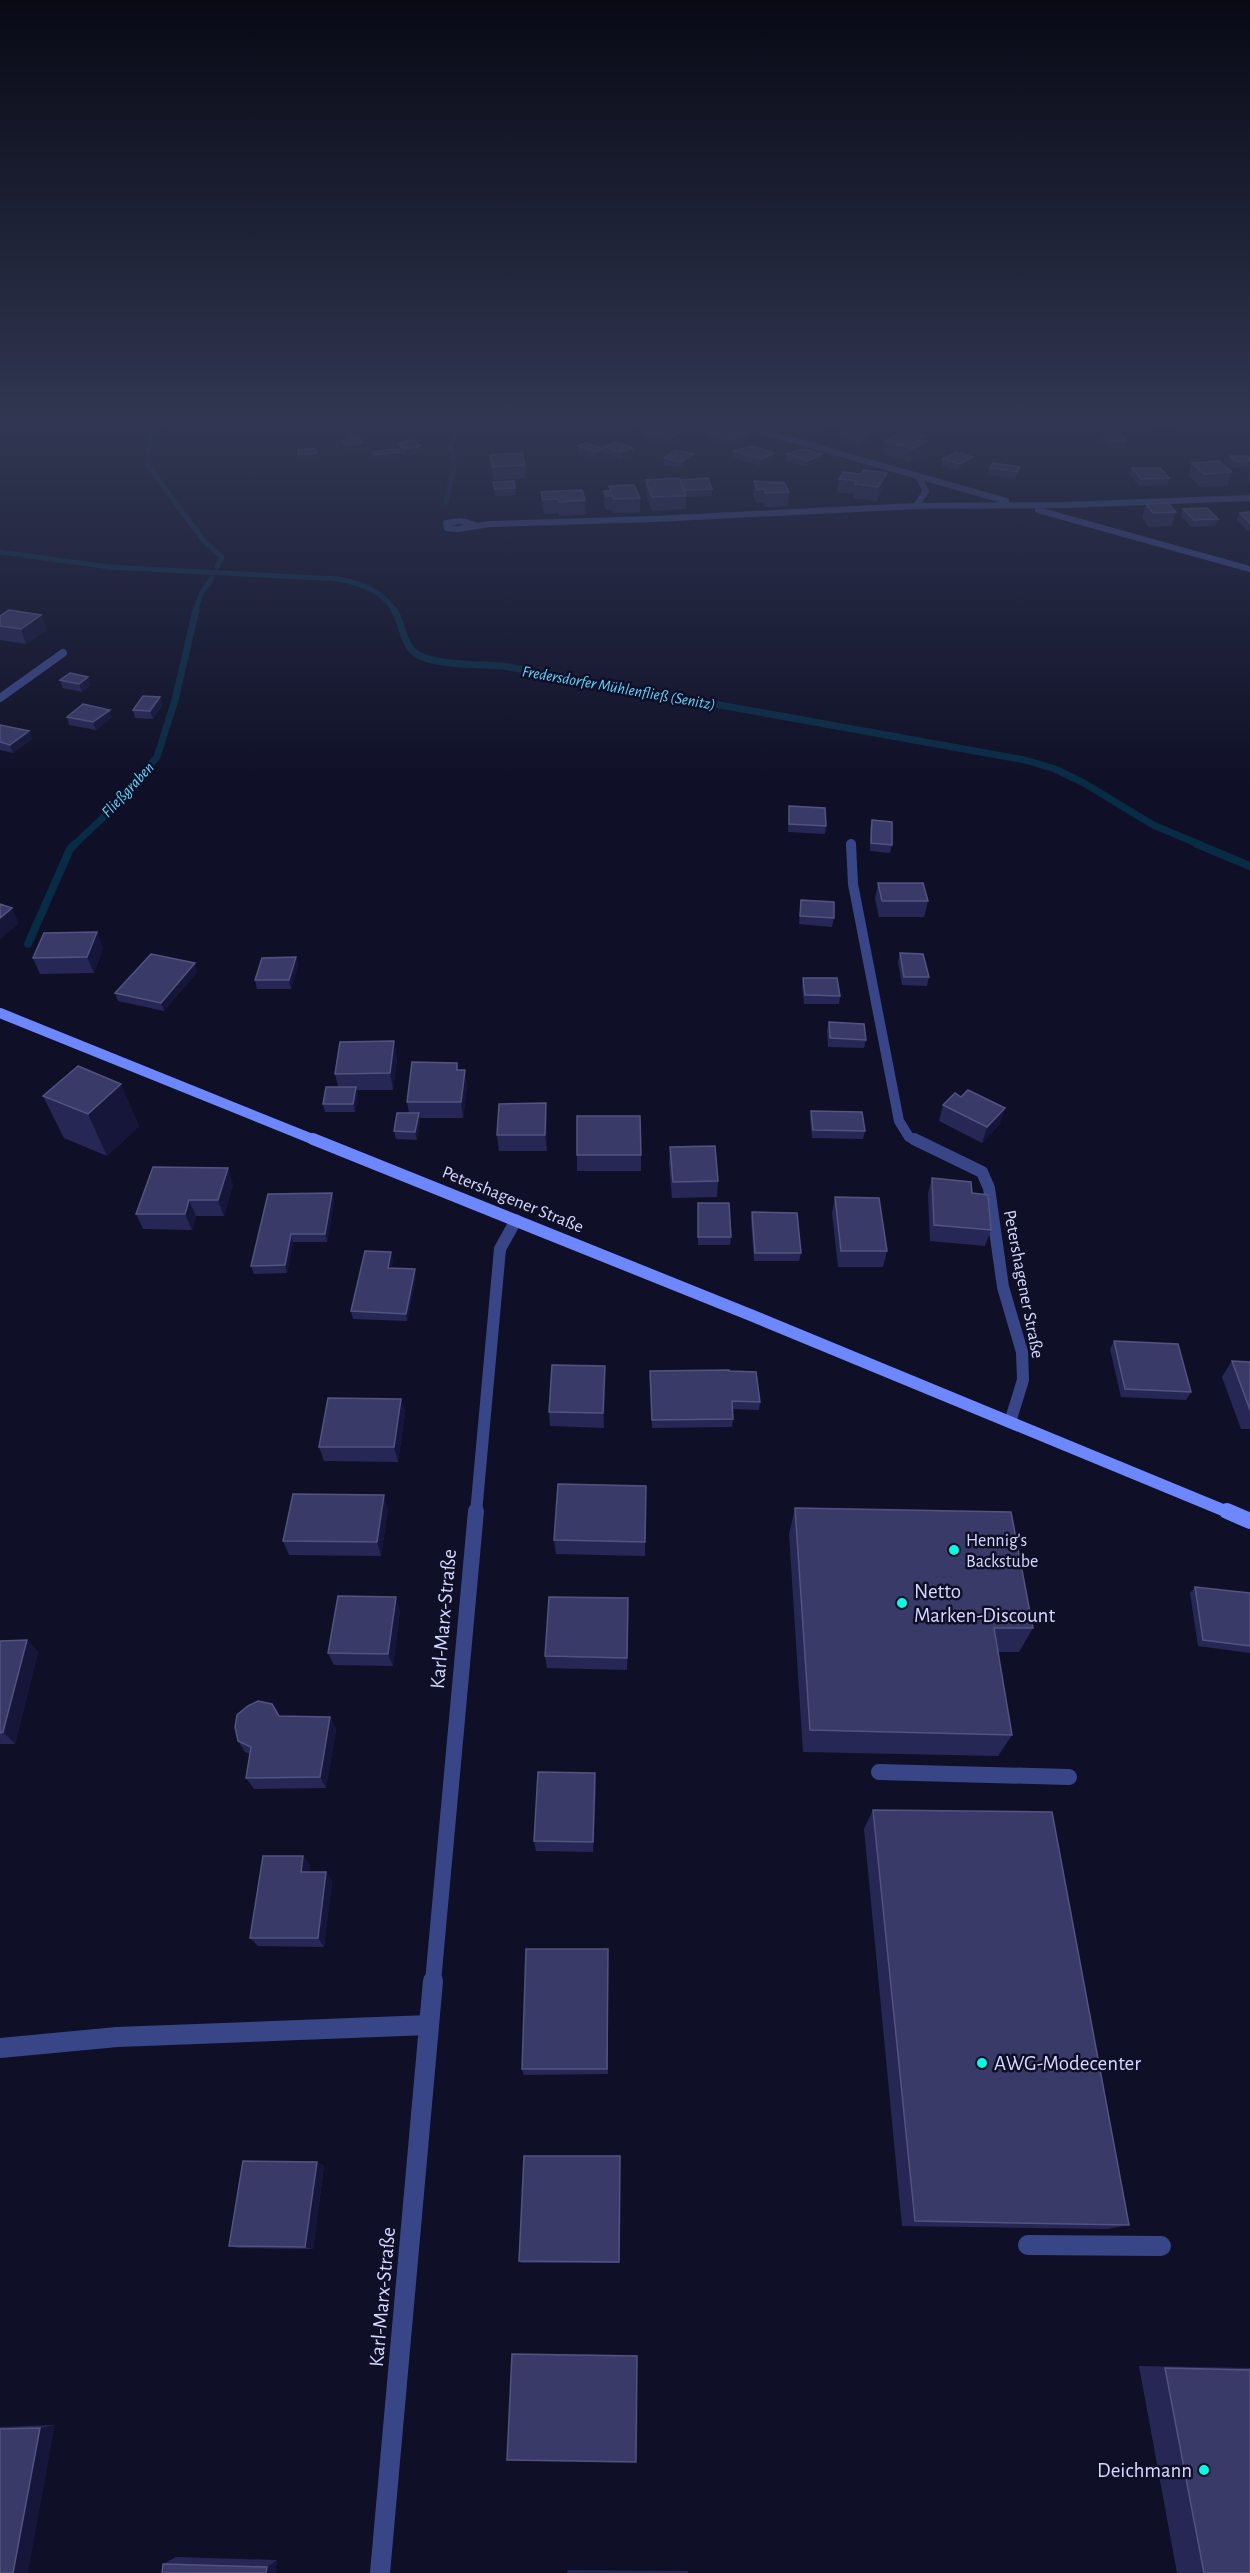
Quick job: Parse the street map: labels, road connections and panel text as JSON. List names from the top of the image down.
{
  "streets": {
    "street": ["Petershagener Straße", "Karl-Marx-Straße"]
  },
  "crossings": [
    ["Petershagener Straße", "Karl-Marx-Straße"]
  ],
  "water": ["Fredersdorfer Mühlenfließ (Senitz)", "Fließgraben"],
  "places": [
    "Hennig's Backstube",
    "Netto Marken-Discount",
    "AWG-Modecenter",
    "Deichmann"
  ]
}
